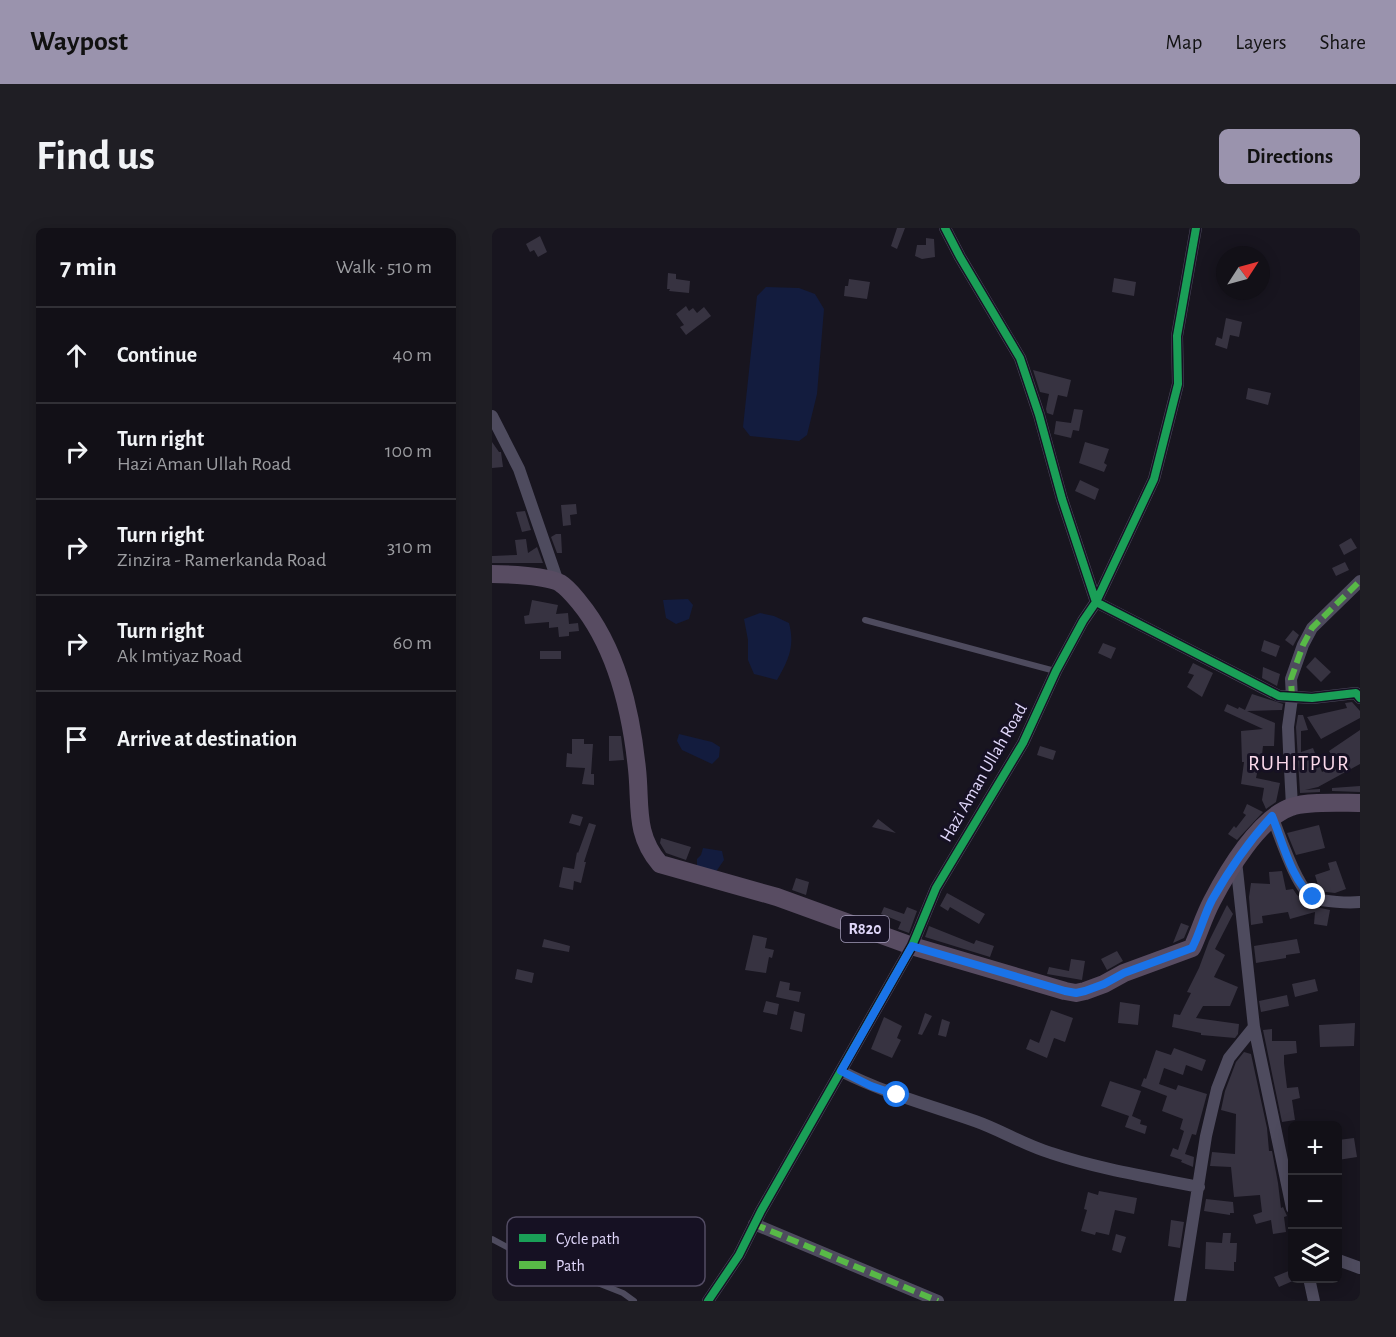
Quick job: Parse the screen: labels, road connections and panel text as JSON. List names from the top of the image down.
{
  "streets": {
    "main road": ["R820"],
    "street": ["Hazi Aman Ullah Road"]
  },
  "crossings": [
    ["Hazi Aman Ullah Road", "R820"]
  ],
  "districts": ["RUHITPUR"],
  "legend": ["Cycle path", "Path"],
  "north": "top right",
  "page": {
    "header": "Waypost",
    "nav": ["Map", "Layers", "Share"],
    "buttons": "Directions",
    "title": "Find us",
    "heading": ["7 min", "Walk · 510 m"],
    "list": [
      ["Continue", "40 m"],
      ["Turn right", "Hazi Aman Ullah Road", "100 m"],
      ["Turn right", "Zinzira - Ramerkanda Road", "310 m"],
      ["Turn right", "Ak Imtiyaz Road", "60 m"],
      "Arrive at destination"
    ],
    "map_buttons": ["+", "−"]
  }
}
